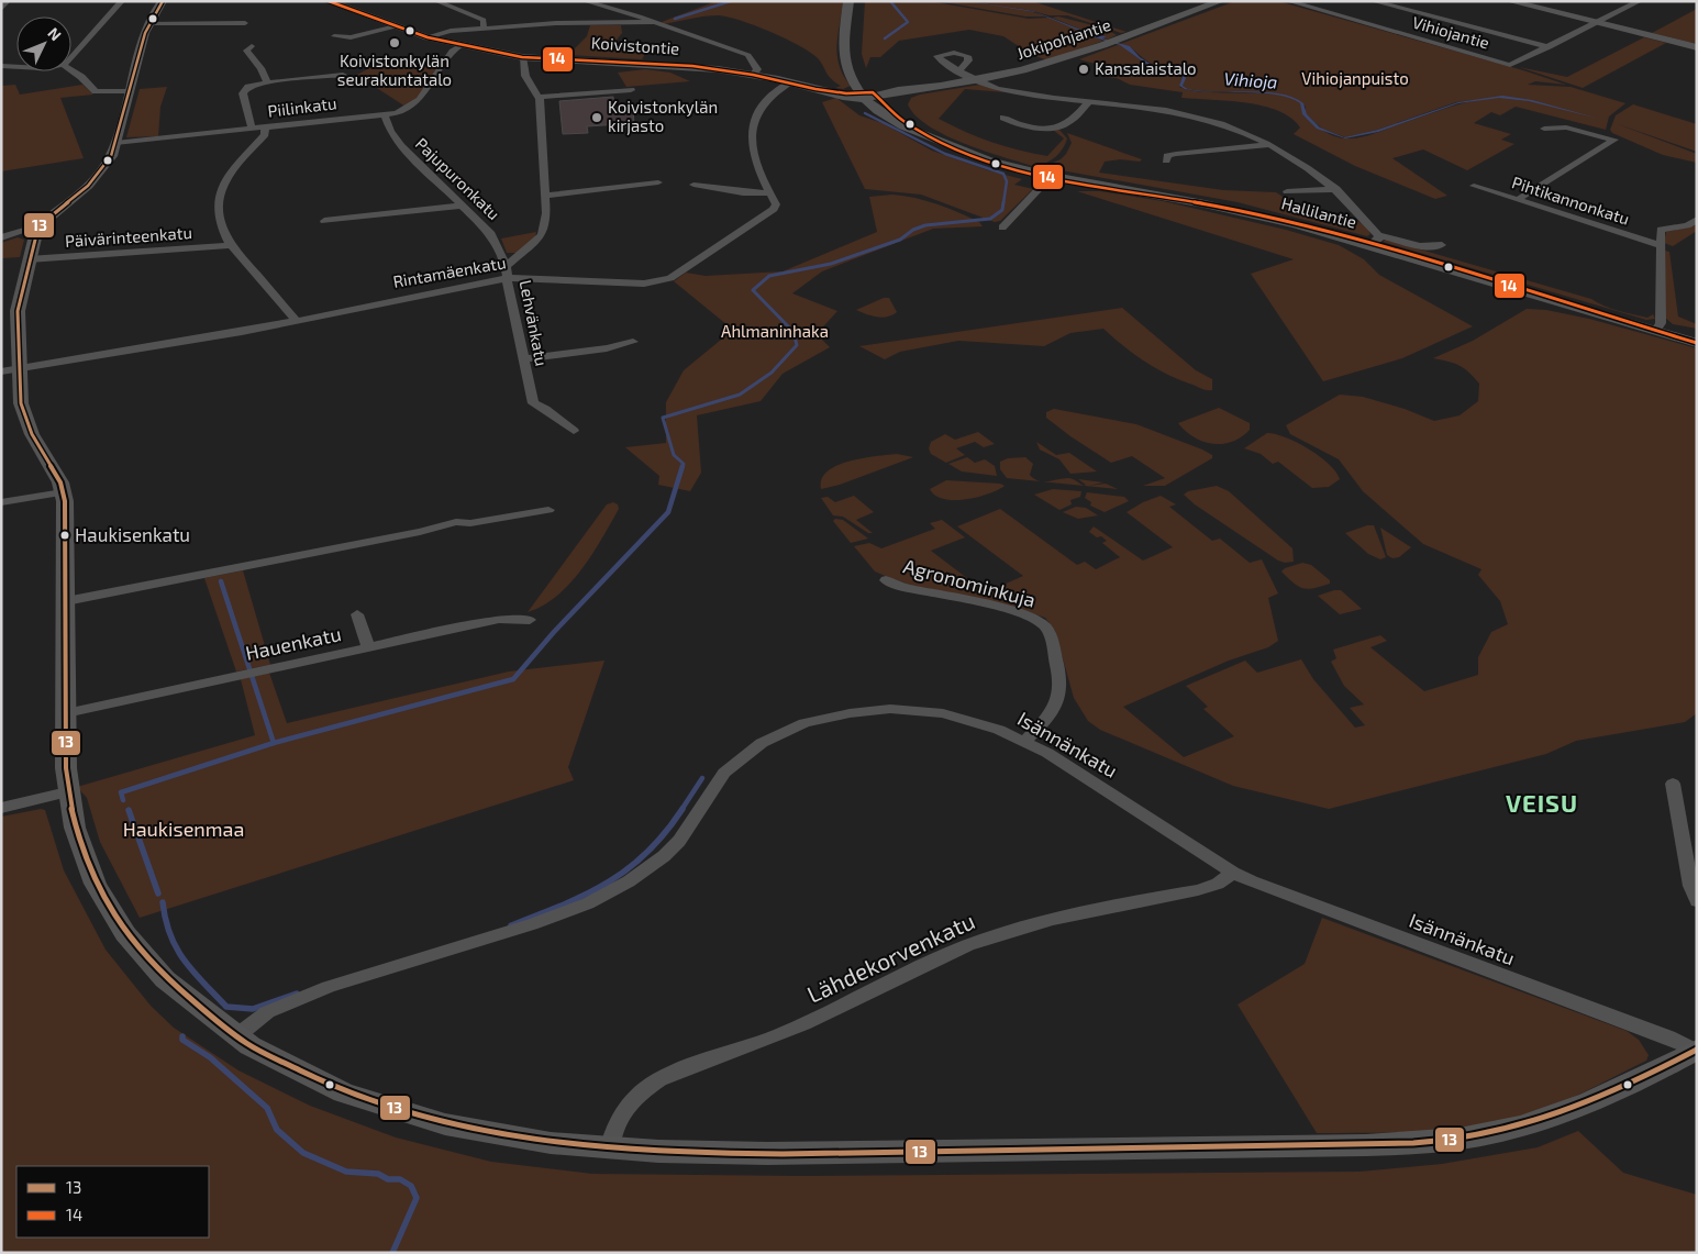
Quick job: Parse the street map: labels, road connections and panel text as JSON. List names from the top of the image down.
{
  "streets": {
    "street": [
      "Vihiojantie",
      "Jokipohjantie",
      "Koivistontie",
      "Piilinkatu",
      "Pajupuronkatu",
      "Pihtikannonkatu",
      "Hallilantie",
      "Päivärinteenkatu",
      "Rintamäenkatu",
      "Lehvänkatu",
      "Agronominkuja",
      "Hauenkatu",
      "Isännänkatu",
      "Lähdekorvenkatu"
    ]
  },
  "crossings": [
    ["Jokipohjantie", "Koivistontie"],
    ["Jokipohjantie", "Hallilantie"],
    ["Koivistontie", "Piilinkatu"],
    ["Koivistontie", "Hallilantie"],
    ["Koivistontie", "Rintamäenkatu"],
    ["Koivistontie", "Lehvänkatu"],
    ["Piilinkatu", "Pajupuronkatu"],
    ["Pajupuronkatu", "Lehvänkatu"],
    ["Rintamäenkatu", "Lehvänkatu"],
    ["Agronominkuja", "Isännänkatu"],
    ["Isännänkatu", "Lähdekorvenkatu"]
  ],
  "districts": ["VEISU"],
  "water": ["Vihioja"],
  "parks": ["Vihiojanpuisto", "Ahlmaninhaka", "Haukisenmaa"],
  "places": [
    "Koivistonkylän seurakuntatalo",
    "Kansalaistalo",
    "Koivistonkylän kirjasto",
    "Haukisenkatu"
  ],
  "lines": ["transit line 13", "transit line 14"],
  "legend": ["13", "14"],
  "north": "top right"
}
